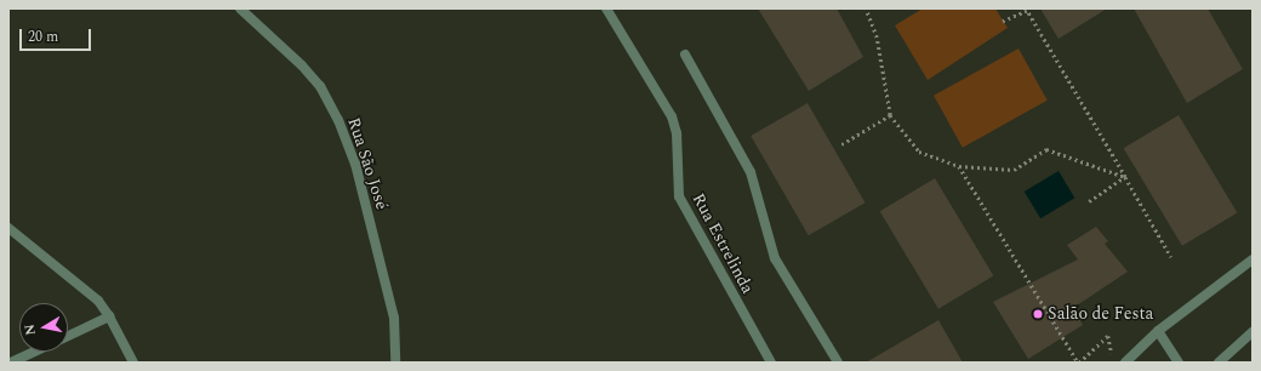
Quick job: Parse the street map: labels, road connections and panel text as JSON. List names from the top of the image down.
{
  "streets": {
    "street": ["Rua São José", "Rua Estrelinda"]
  },
  "places": ["Salão de Festa"],
  "scale_bar": "20 m",
  "north": "left"
}
